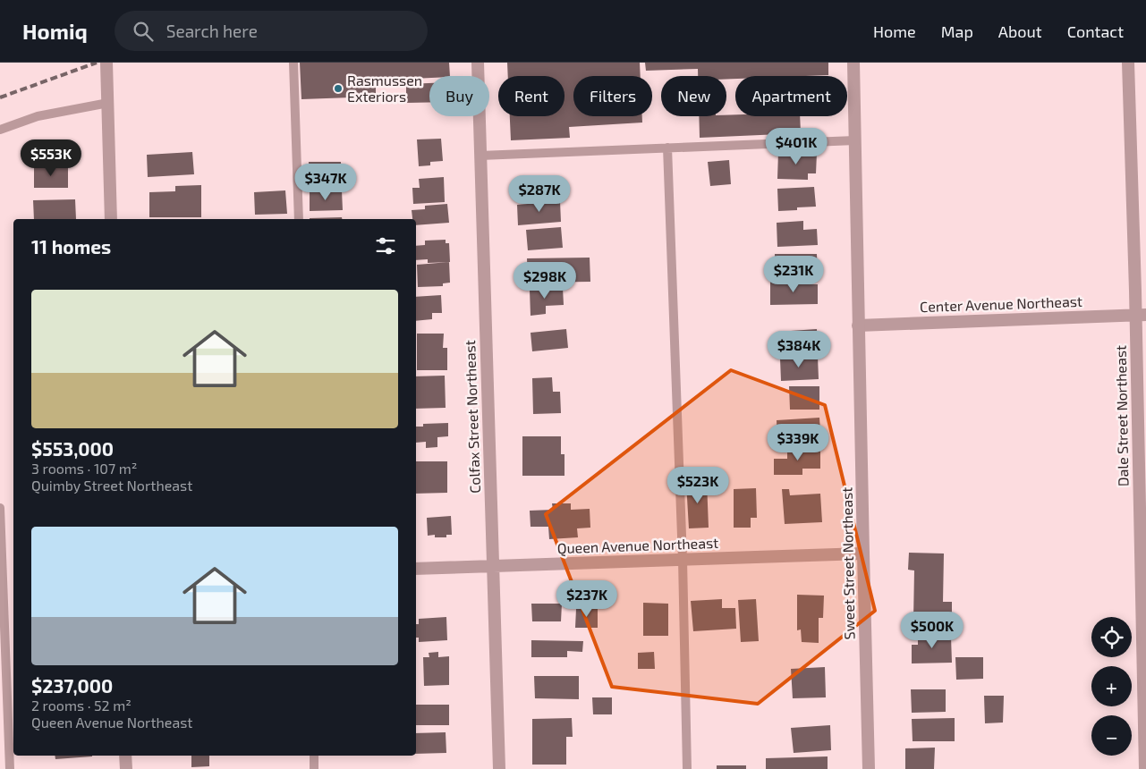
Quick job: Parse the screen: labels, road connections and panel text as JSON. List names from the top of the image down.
{
  "streets": {
    "street": [
      "Center Avenue Northeast",
      "Dale Street Northeast",
      "Colfax Street Northeast",
      "Queen Avenue Northeast",
      "Sweet Street Northeast"
    ]
  },
  "crossings": [
    ["Center Avenue Northeast", "Dale Street Northeast"],
    ["Center Avenue Northeast", "Sweet Street Northeast"],
    ["Colfax Street Northeast", "Queen Avenue Northeast"],
    ["Queen Avenue Northeast", "Sweet Street Northeast"]
  ],
  "places": ["Rasmussen Exteriors"],
  "page": {
    "header": "Homiq",
    "search": "Search here",
    "nav": [
      "Home",
      "Map",
      "About",
      "Contact"
    ],
    "chip": [
      "Buy",
      "Rent",
      "Filters",
      "New",
      "Apartment"
    ],
    "price": [
      "$401K",
      "$553K",
      "$347K",
      "$287K",
      "$231K",
      "$298K",
      "$384K",
      "$339K",
      "$523K",
      "$237K",
      "$500K"
    ],
    "heading": "11 homes",
    "list": [
      {
        "name": "$553,000",
        "note": "3 rooms · 107 m² · Quimby Street Northeast"
      },
      {
        "name": "$237,000",
        "note": "2 rooms · 52 m² · Queen Avenue Northeast"
      }
    ],
    "map_buttons": ["+", "−"]
  }
}
